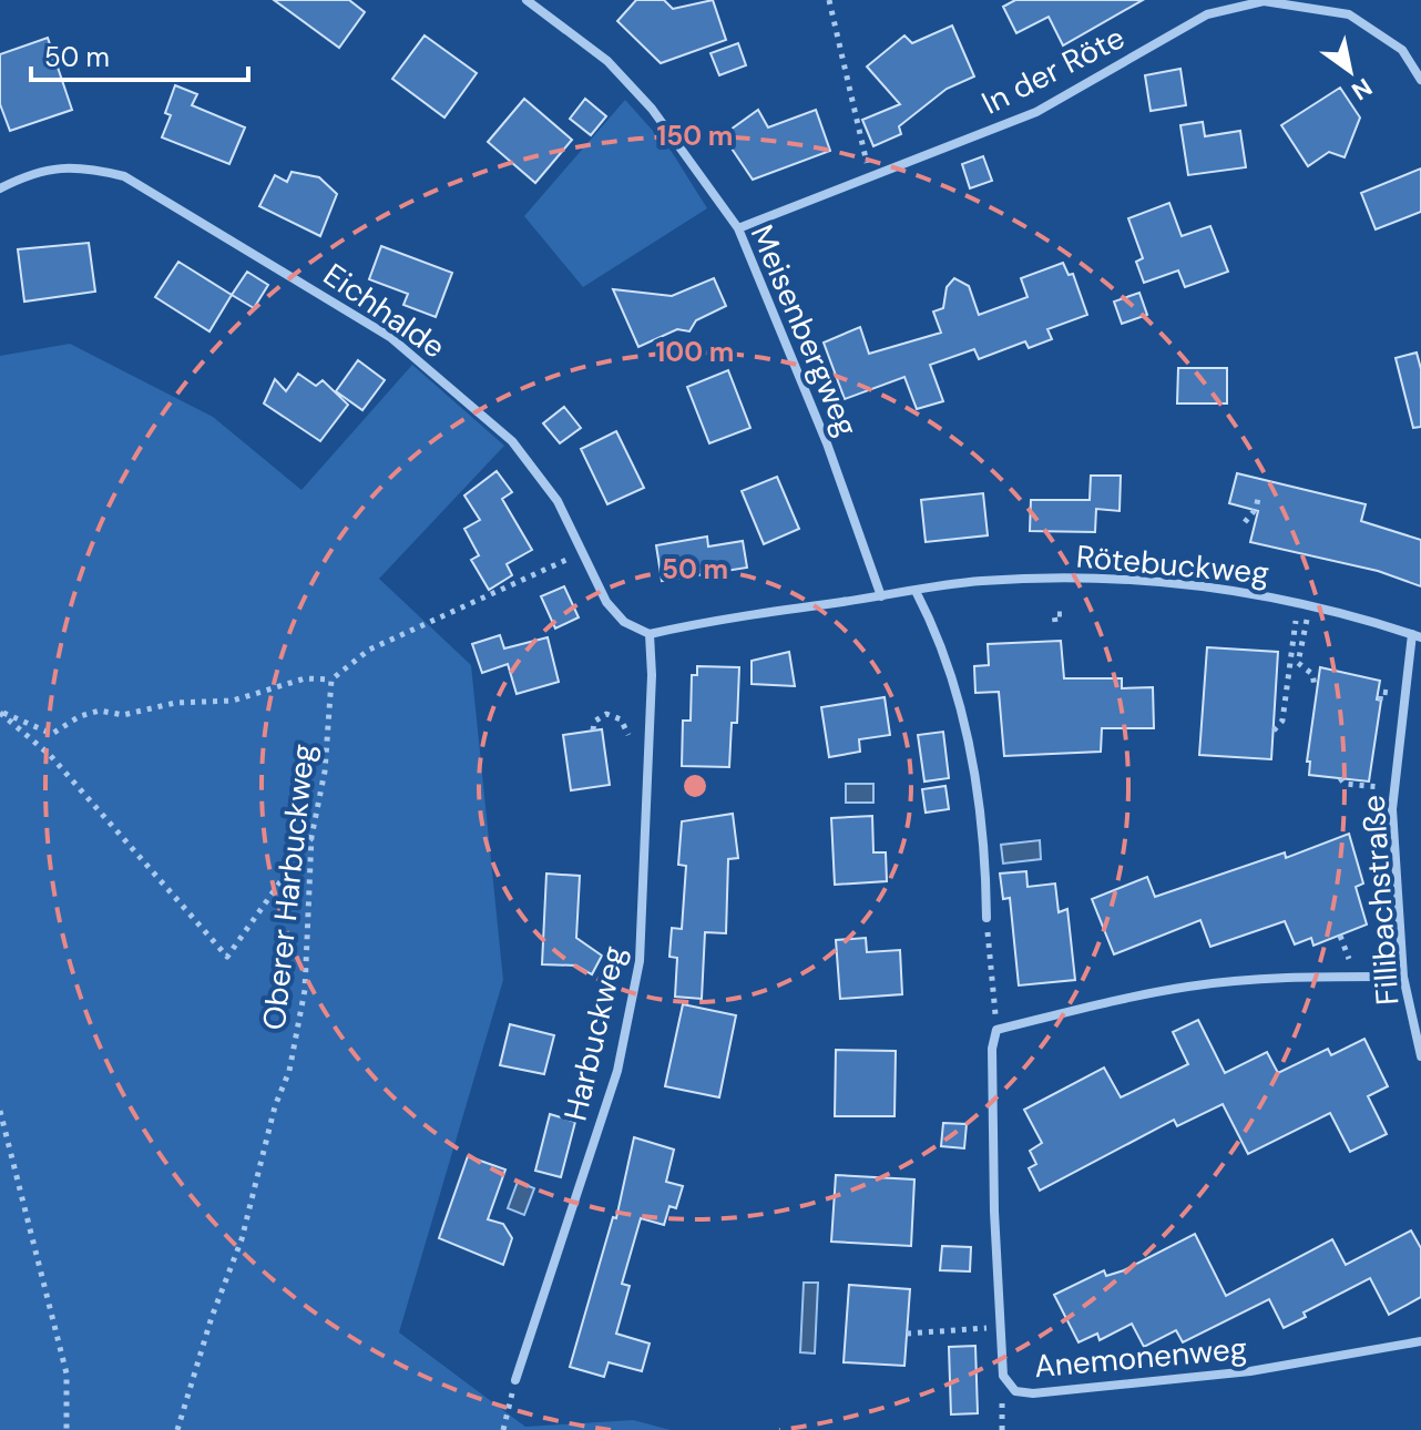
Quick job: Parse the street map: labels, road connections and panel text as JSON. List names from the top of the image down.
{
  "streets": {
    "street": [
      "In der Röte",
      "Eichhalde",
      "Meisenbergweg",
      "Rötebuckweg",
      "Fillibachstraße",
      "Harbuckweg",
      "Anemonenweg"
    ],
    "path": ["Oberer Harbuckweg"]
  },
  "crossings": [
    ["In der Röte", "Meisenbergweg"],
    ["Eichhalde", "Rötebuckweg"],
    ["Eichhalde", "Harbuckweg"],
    ["Meisenbergweg", "Rötebuckweg"],
    ["Rötebuckweg", "Fillibachstraße"],
    ["Rötebuckweg", "Harbuckweg"]
  ],
  "scale_bar": "50 m",
  "north": "bottom right",
  "rings": ["150 m", "100 m", "50 m"]
}
